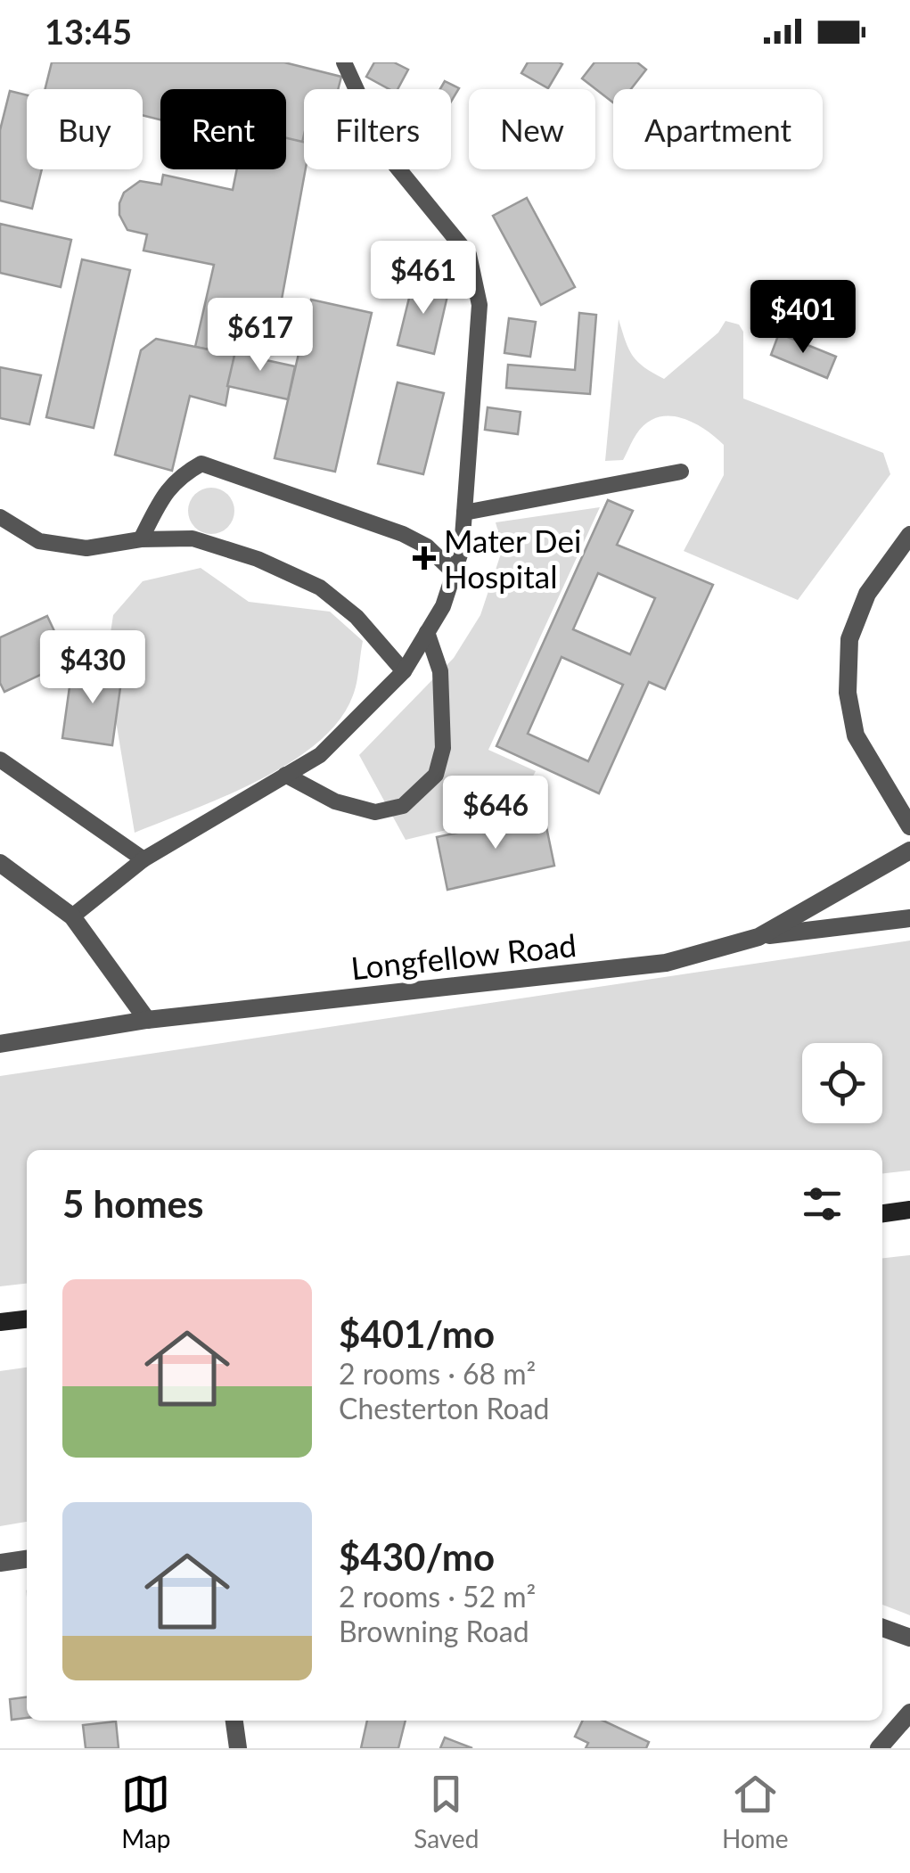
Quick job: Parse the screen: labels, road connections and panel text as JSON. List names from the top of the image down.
{
  "streets": {
    "street": ["Longfellow Road"]
  },
  "places": {
    "health": ["Mater Dei Hospital"]
  },
  "page": {
    "status": "13:45",
    "chip": [
      "Buy",
      "Rent",
      "Filters",
      "New",
      "Apartment"
    ],
    "price": [
      "$461",
      "$401",
      "$617",
      "$430",
      "$646"
    ],
    "heading": "5 homes",
    "list": [
      {
        "name": "$401/mo",
        "note": "2 rooms · 68 m² · Chesterton Road"
      },
      {
        "name": "$430/mo",
        "note": "2 rooms · 52 m² · Browning Road"
      }
    ],
    "tabs": ["Map", "Saved", "Home"]
  }
}
